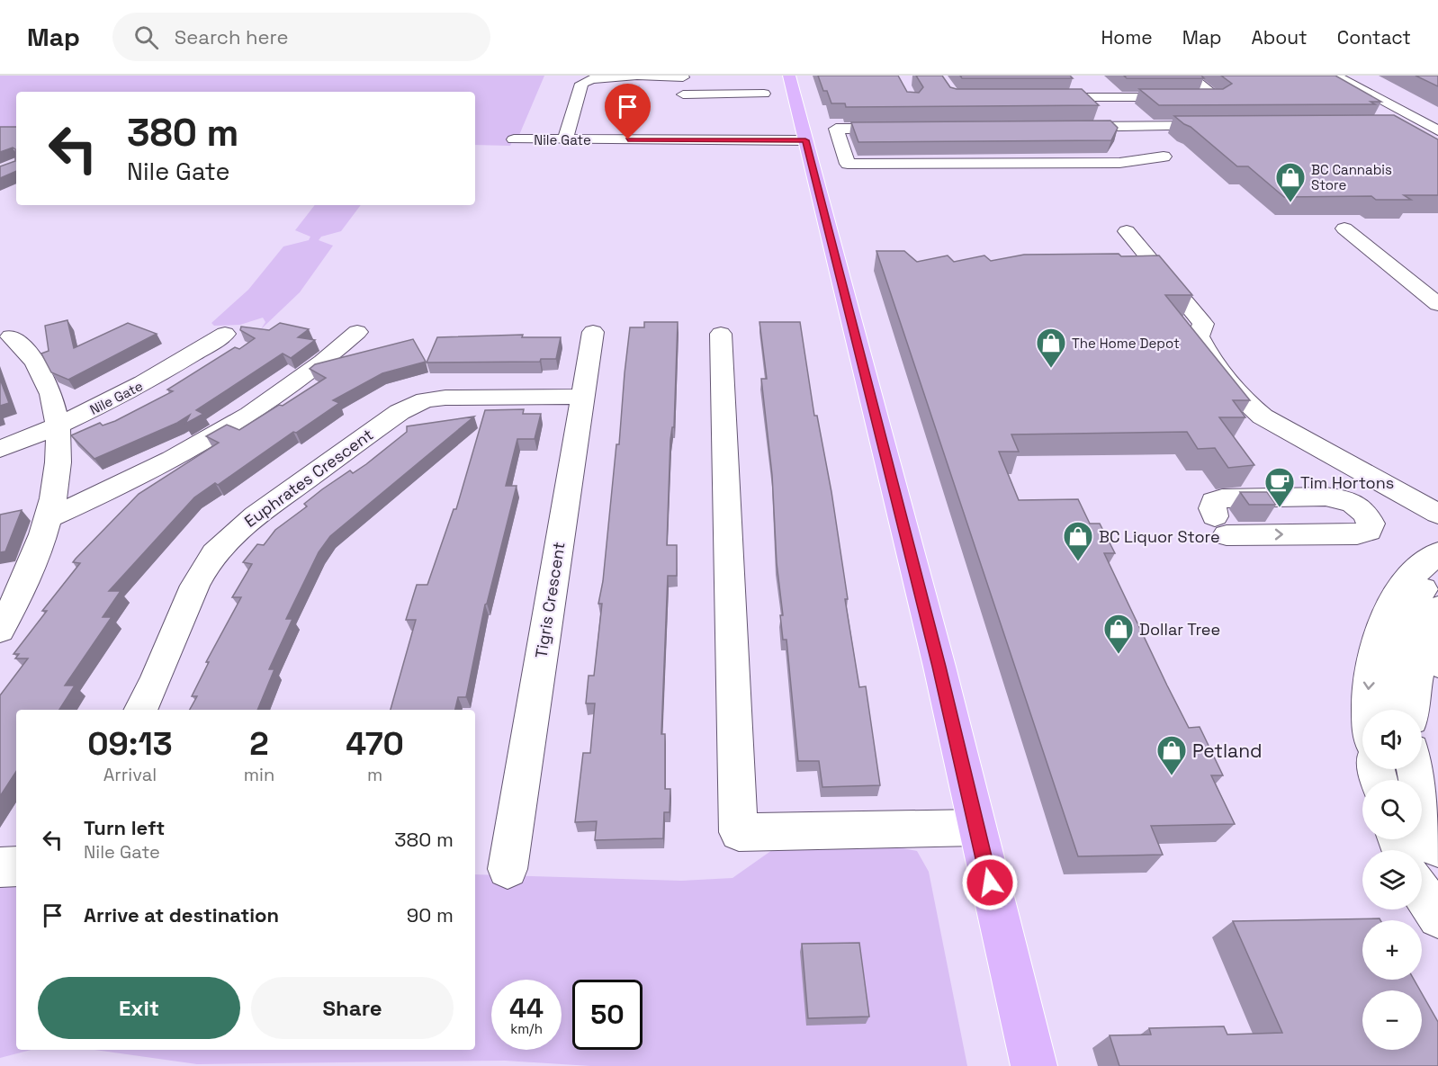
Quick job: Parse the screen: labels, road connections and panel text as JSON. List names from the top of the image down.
{
  "streets": {
    "street": ["Nile Gate", "Euphrates Crescent", "Tigris Crescent"]
  },
  "crossings": [
    ["Euphrates Crescent", "Tigris Crescent"]
  ],
  "places": {
    "shop": [
      "BC Cannabis Store",
      "The Home Depot",
      "BC Liquor Store",
      "Dollar Tree",
      "Petland"
    ],
    "cafe": ["Tim Hortons"]
  },
  "page": {
    "header": "Map",
    "search": "Search here",
    "nav": [
      "Home",
      "Map",
      "About",
      "Contact"
    ],
    "turn": ["380 m", "Nile Gate"],
    "map_buttons": ["+", "−"],
    "eta": [
      "09:13",
      "Arrival",
      "2",
      "min",
      "470",
      "m"
    ],
    "list": [
      {
        "name": "Turn left",
        "note": "Nile Gate",
        "value": "380 m"
      },
      {
        "name": "Arrive at destination",
        "value": "90 m"
      }
    ],
    "buttons": ["Exit", "Share"],
    "speed": "44 km/h",
    "limit": "50"
  }
}
